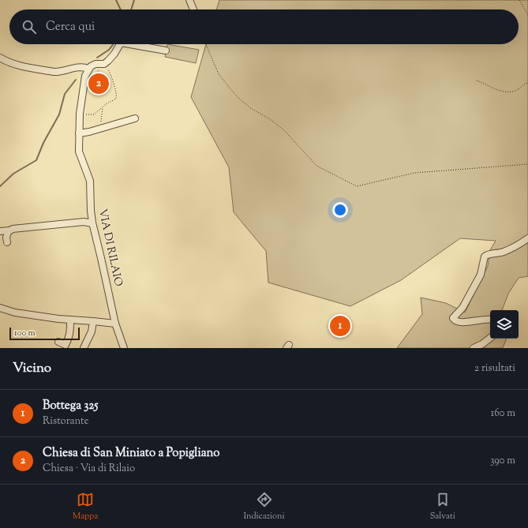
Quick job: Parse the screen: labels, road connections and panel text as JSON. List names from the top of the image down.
{
  "streets": {
    "street": ["VIA DI RILAIO"]
  },
  "scale_bar": "100 m",
  "page": {
    "search": "Cerca qui",
    "pins": ["2", "1"],
    "scale": "100 m",
    "heading": ["Vicino", "2 risultati"],
    "list": [
      {
        "mark": "1",
        "name": "Bottega 325",
        "note": "Ristorante",
        "value": "160 m"
      },
      {
        "mark": "2",
        "name": "Chiesa di San Miniato a Popigliano",
        "note": "Chiesa · Via di Rilaio",
        "value": "390 m"
      }
    ],
    "nav": ["Mappa", "Indicazioni", "Salvati"]
  }
}
